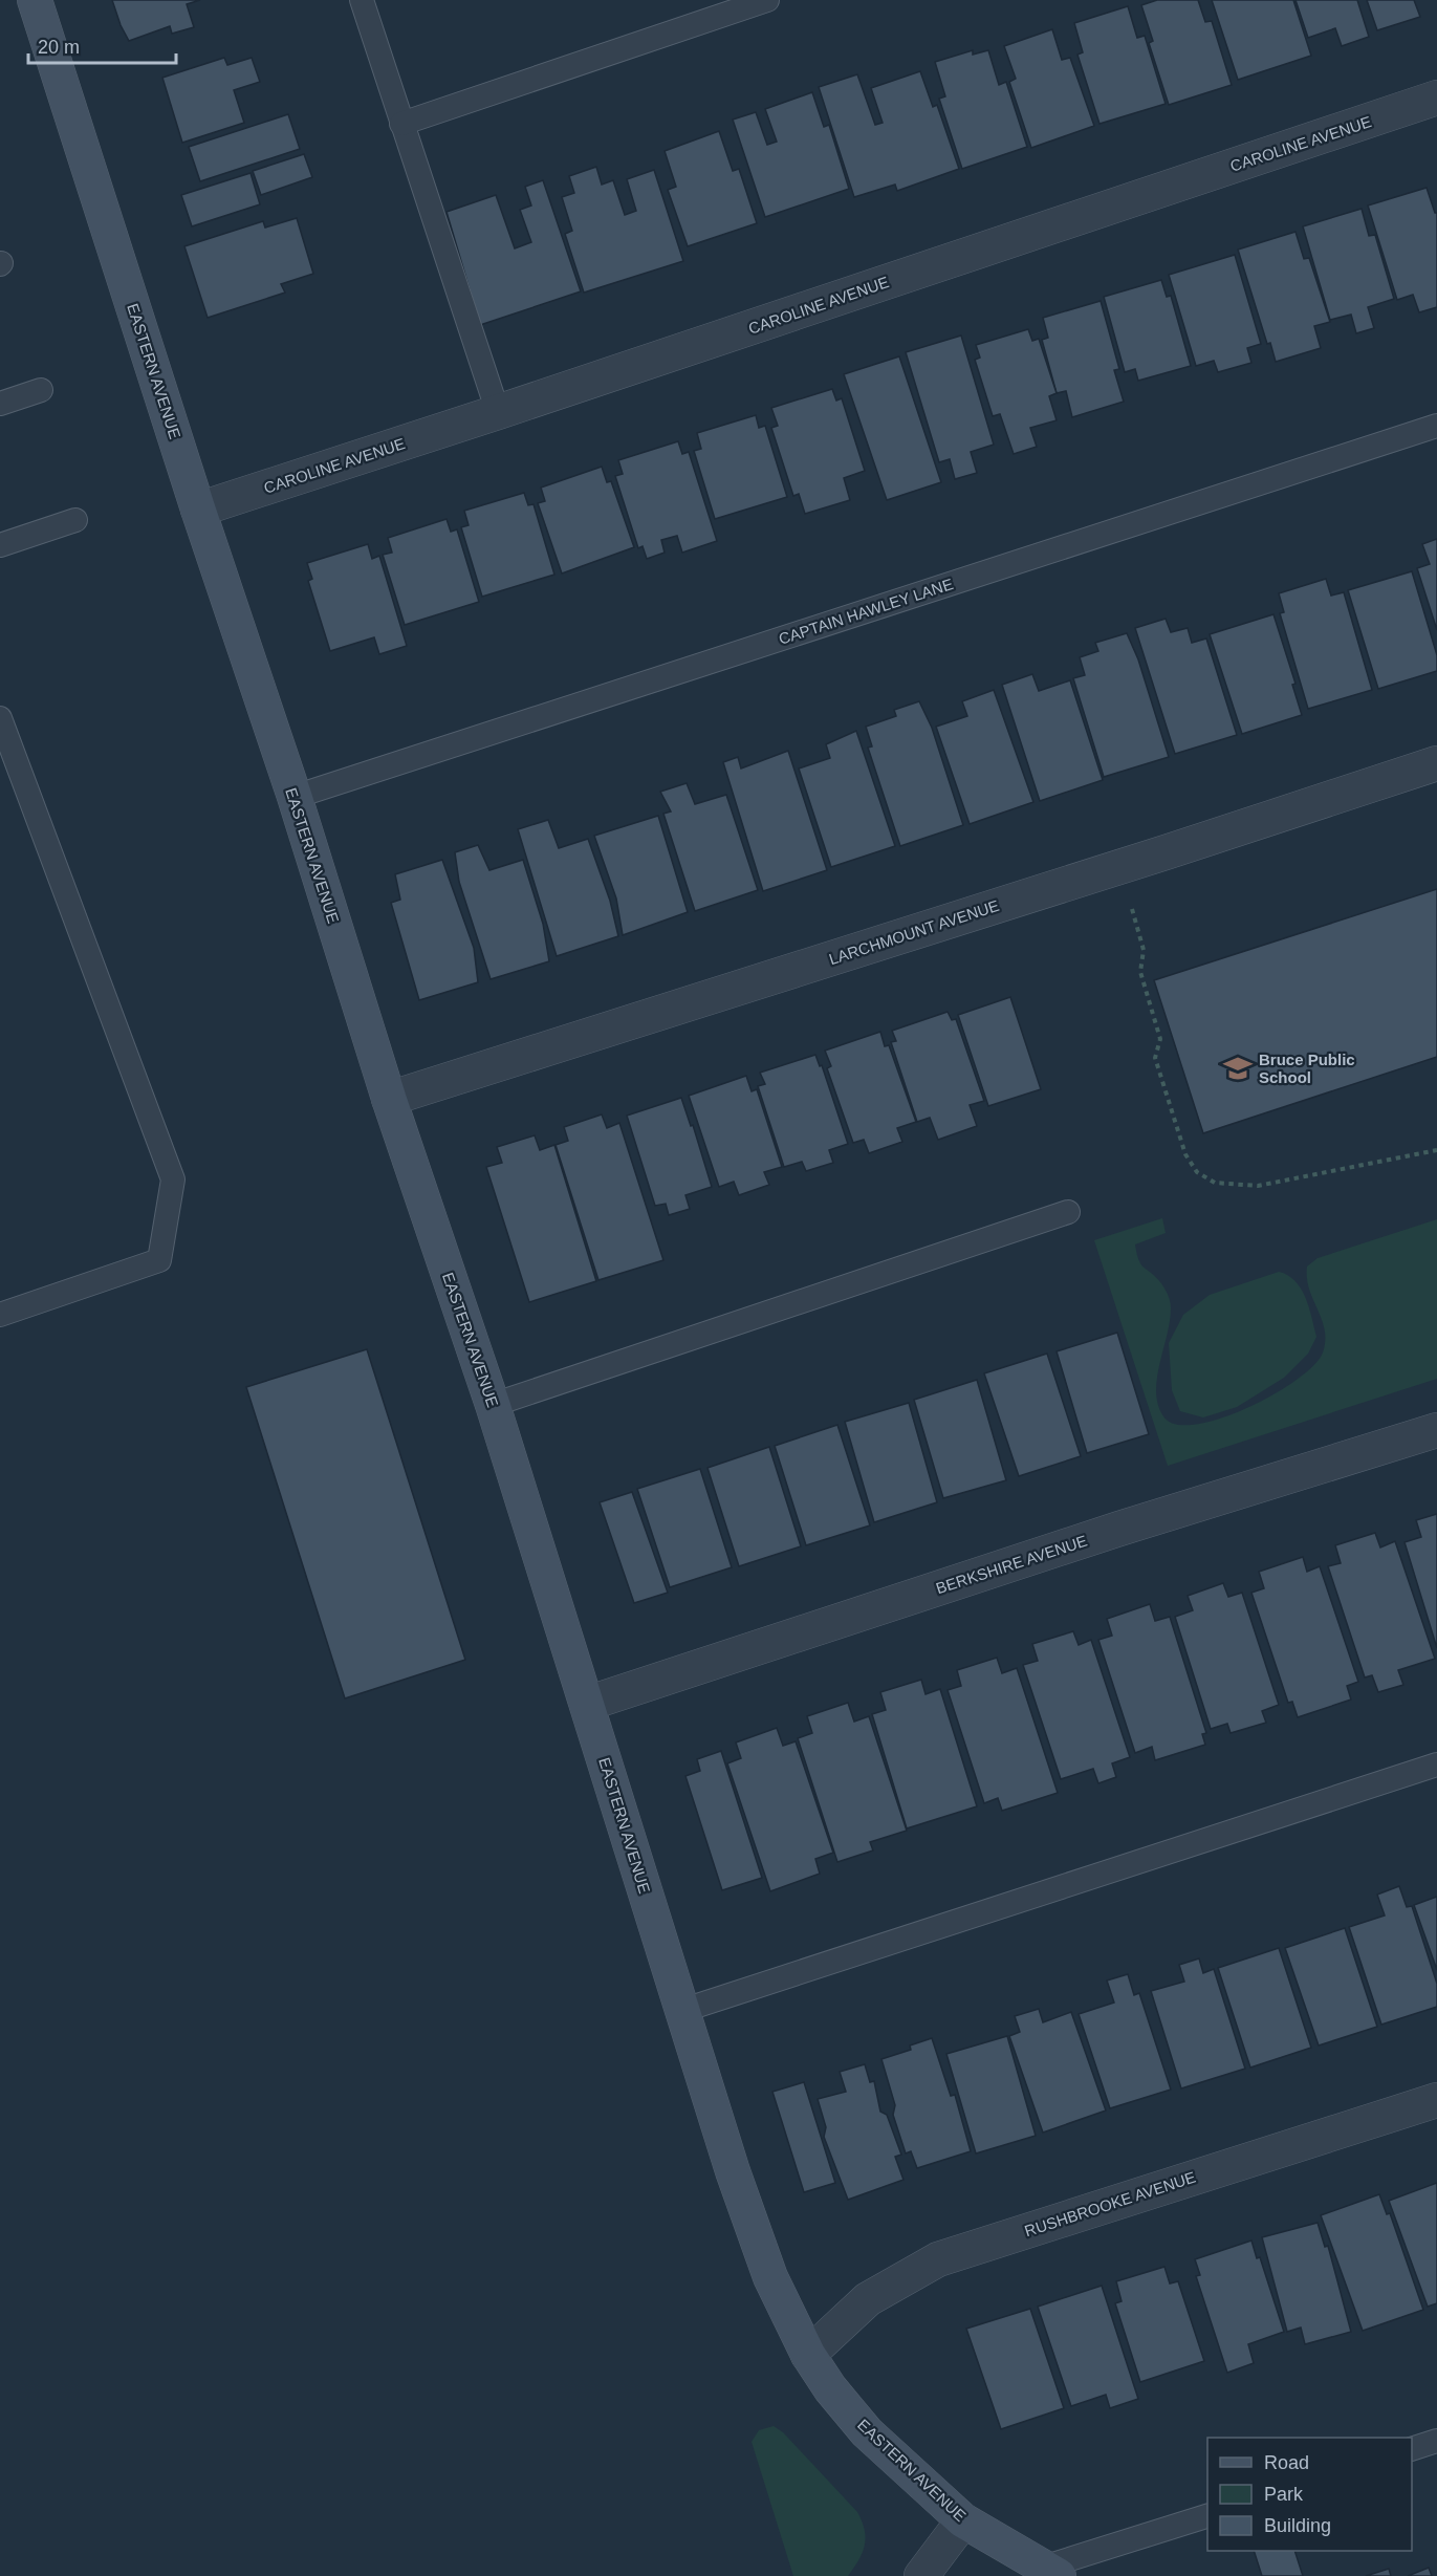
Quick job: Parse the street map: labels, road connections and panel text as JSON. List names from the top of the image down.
{
  "streets": {
    "main road": ["EASTERN AVENUE"],
    "street": [
      "CAROLINE AVENUE",
      "LARCHMOUNT AVENUE",
      "BERKSHIRE AVENUE",
      "RUSHBROOKE AVENUE"
    ],
    "lane": ["CAPTAIN HAWLEY LANE"]
  },
  "crossings": [
    ["CAROLINE AVENUE", "EASTERN AVENUE"],
    ["EASTERN AVENUE", "CAPTAIN HAWLEY LANE"],
    ["EASTERN AVENUE", "LARCHMOUNT AVENUE"],
    ["EASTERN AVENUE", "BERKSHIRE AVENUE"],
    ["EASTERN AVENUE", "RUSHBROOKE AVENUE"]
  ],
  "places": {
    "school or university": ["Bruce Public School"]
  },
  "legend": ["Road", "Park", "Building"],
  "scale_bar": "20 m"
}
